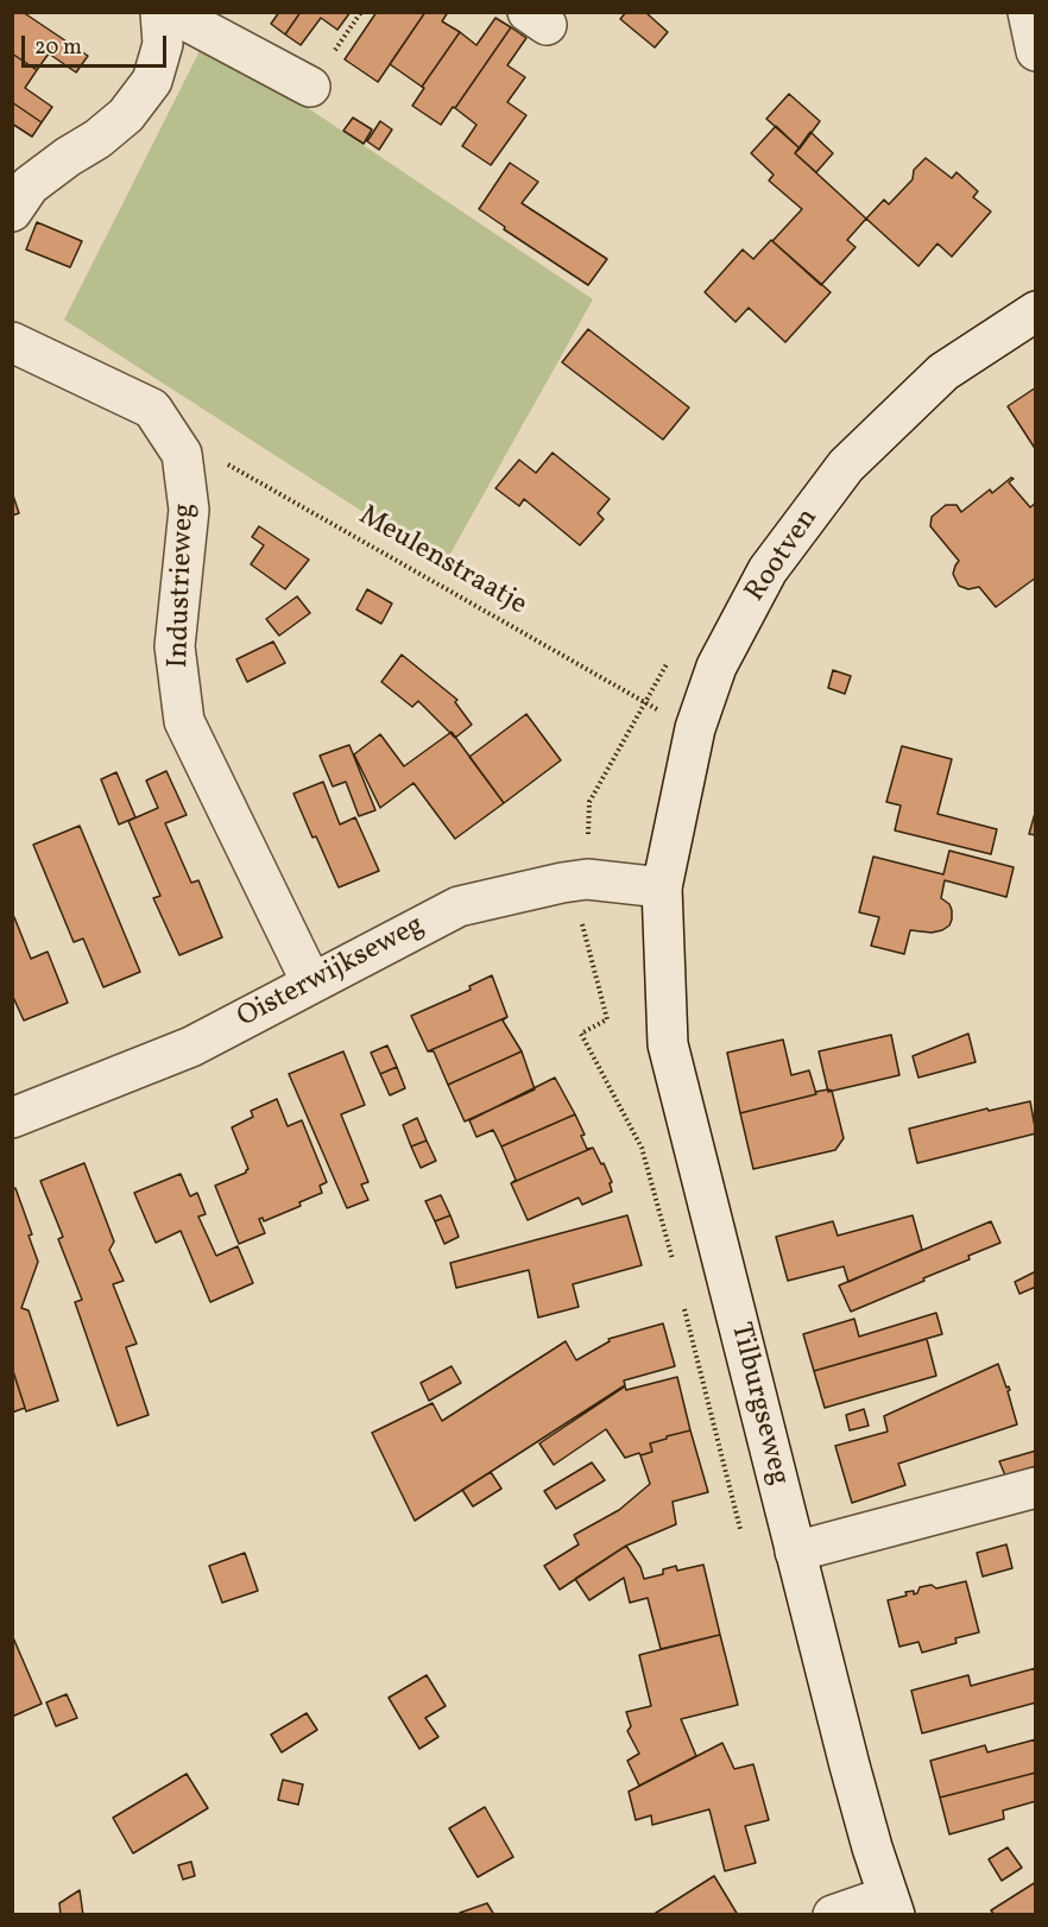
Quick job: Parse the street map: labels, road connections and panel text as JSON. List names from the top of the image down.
{
  "streets": {
    "street": [
      "Rootven",
      "Industrieweg",
      "Oisterwijkseweg",
      "Tilburgseweg"
    ],
    "path": ["Meulenstraatje"]
  },
  "crossings": [
    ["Rootven", "Meulenstraatje"],
    ["Rootven", "Oisterwijkseweg"],
    ["Rootven", "Tilburgseweg"],
    ["Meulenstraatje", "Industrieweg"],
    ["Industrieweg", "Oisterwijkseweg"],
    ["Oisterwijkseweg", "Tilburgseweg"]
  ],
  "scale_bar": "20 m"
}
